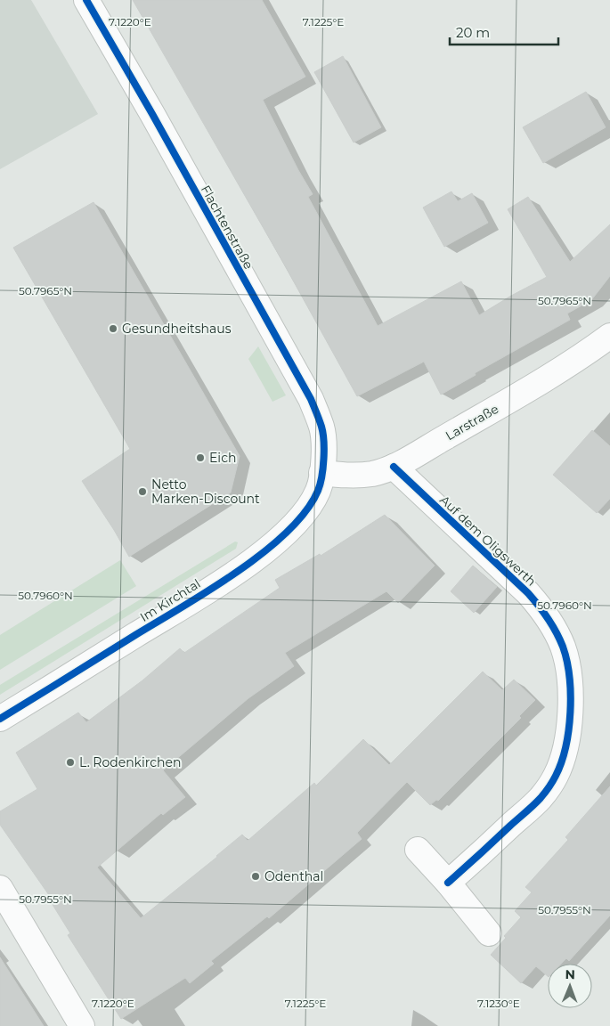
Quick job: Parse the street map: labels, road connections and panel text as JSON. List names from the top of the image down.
{
  "streets": {
    "street": [
      "Flachtenstraße",
      "Larstraße",
      "Auf dem Oligswerth",
      "Im Kirchtal"
    ]
  },
  "crossings": [
    ["Flachtenstraße", "Larstraße"],
    ["Flachtenstraße", "Im Kirchtal"],
    ["Larstraße", "Auf dem Oligswerth"],
    ["Larstraße", "Im Kirchtal"]
  ],
  "places": [
    "Gesundheitshaus",
    "Eich",
    "Netto Marken-Discount",
    "L. Rodenkirchen",
    "Odenthal"
  ],
  "scale_bar": "20 m",
  "north": "top",
  "coordinates": [
    "7.1220°E",
    "7.1225°E",
    "50.7965°N",
    "50.7960°N",
    "50.7955°N",
    "7.1230°E"
  ]
}
